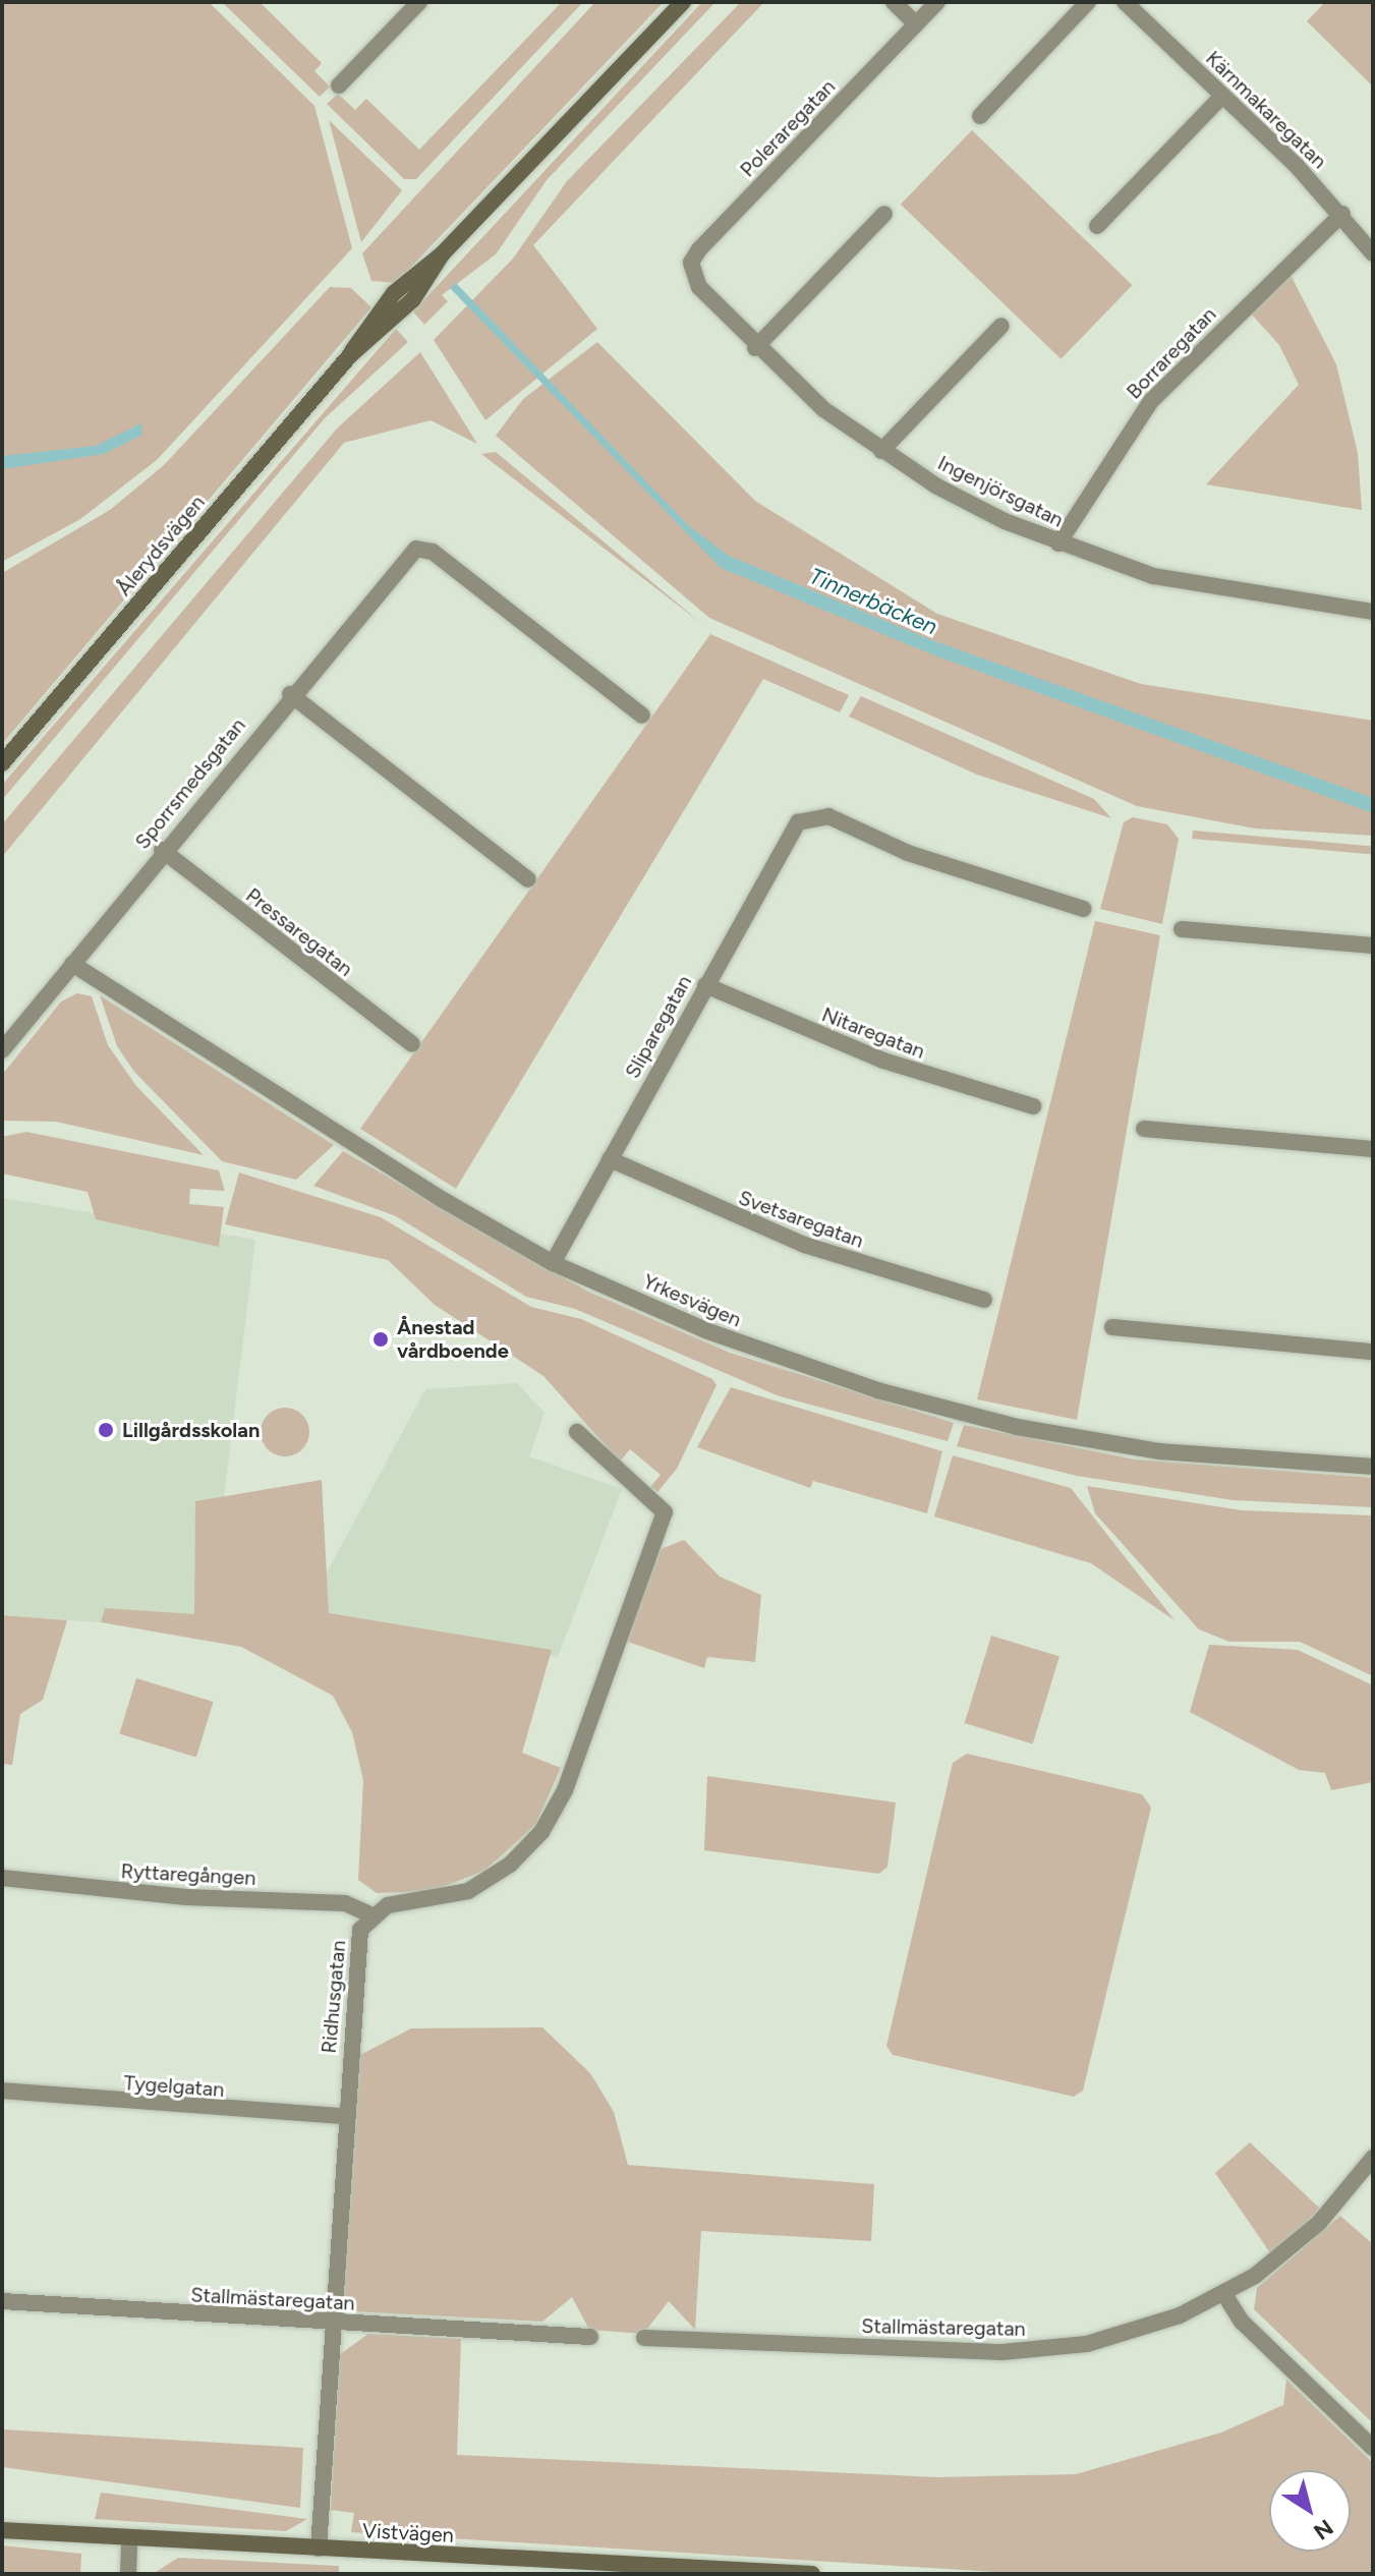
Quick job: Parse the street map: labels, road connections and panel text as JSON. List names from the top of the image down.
{
  "streets": {
    "main road": ["Ålerydsvägen", "Vistvägen"],
    "street": [
      "Kärnmakaregatan",
      "Poleraregatan",
      "Borraregatan",
      "Ingenjörsgatan",
      "Sporrsmedsgatan",
      "Pressaregatan",
      "Sliparegatan",
      "Nitaregatan",
      "Svetsaregatan",
      "Yrkesvägen",
      "Ryttaregången",
      "Ridhusgatan",
      "Tygelgatan",
      "Stallmästaregatan"
    ]
  },
  "crossings": [
    ["Kärnmakaregatan", "Borraregatan"],
    ["Poleraregatan", "Ingenjörsgatan"],
    ["Borraregatan", "Ingenjörsgatan"],
    ["Sporrsmedsgatan", "Pressaregatan"],
    ["Sporrsmedsgatan", "Yrkesvägen"],
    ["Sliparegatan", "Nitaregatan"],
    ["Sliparegatan", "Svetsaregatan"],
    ["Sliparegatan", "Yrkesvägen"],
    ["Ryttaregången", "Ridhusgatan"],
    ["Ridhusgatan", "Tygelgatan"],
    ["Ridhusgatan", "Stallmästaregatan"],
    ["Ridhusgatan", "Vistvägen"]
  ],
  "water": ["Tinnerbäcken"],
  "places": ["Ånestad vårdboende", "Lillgårdsskolan"],
  "north": "bottom right"
}
